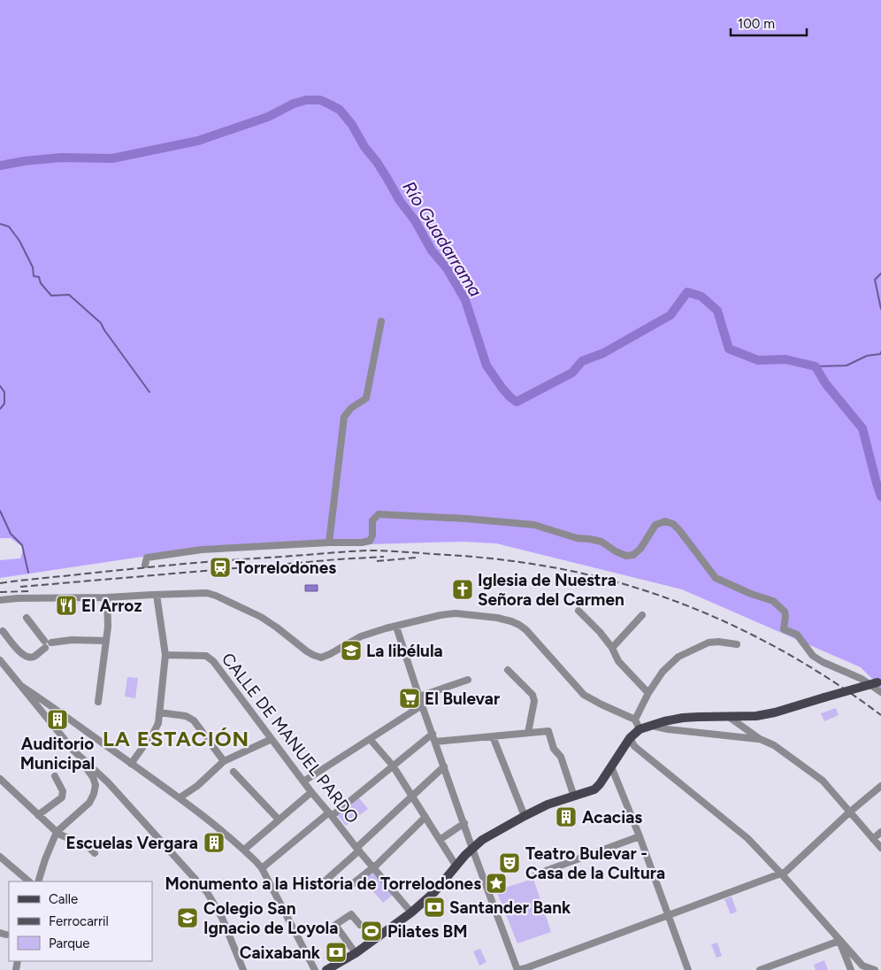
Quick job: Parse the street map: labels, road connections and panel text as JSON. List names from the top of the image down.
{
  "streets": {
    "street": ["CALLE DE MANUEL PARDO"]
  },
  "districts": ["LA ESTACIÓN"],
  "water": ["Río Guadarrama"],
  "places": {
    "station": ["Torrelodones"],
    "church": ["Iglesia de Nuestra Señora del Carmen"],
    "restaurant": ["El Arroz"],
    "school or university": ["La libélula", "Colegio San Ignacio de Loyola"],
    "supermarket": ["El Bulevar"],
    "building": ["Auditorio Municipal", "Acacias", "Escuelas Vergara"],
    "theatre": ["Teatro Bulevar - Casa de la Cultura"],
    "place": ["Monumento a la Historia de Torrelodones"],
    "bank": ["Santander Bank", "Caixabank"],
    "sports": ["Pilates BM"]
  },
  "legend": ["Calle", "Ferrocarril", "Parque"],
  "scale_bar": "100 m"
}
